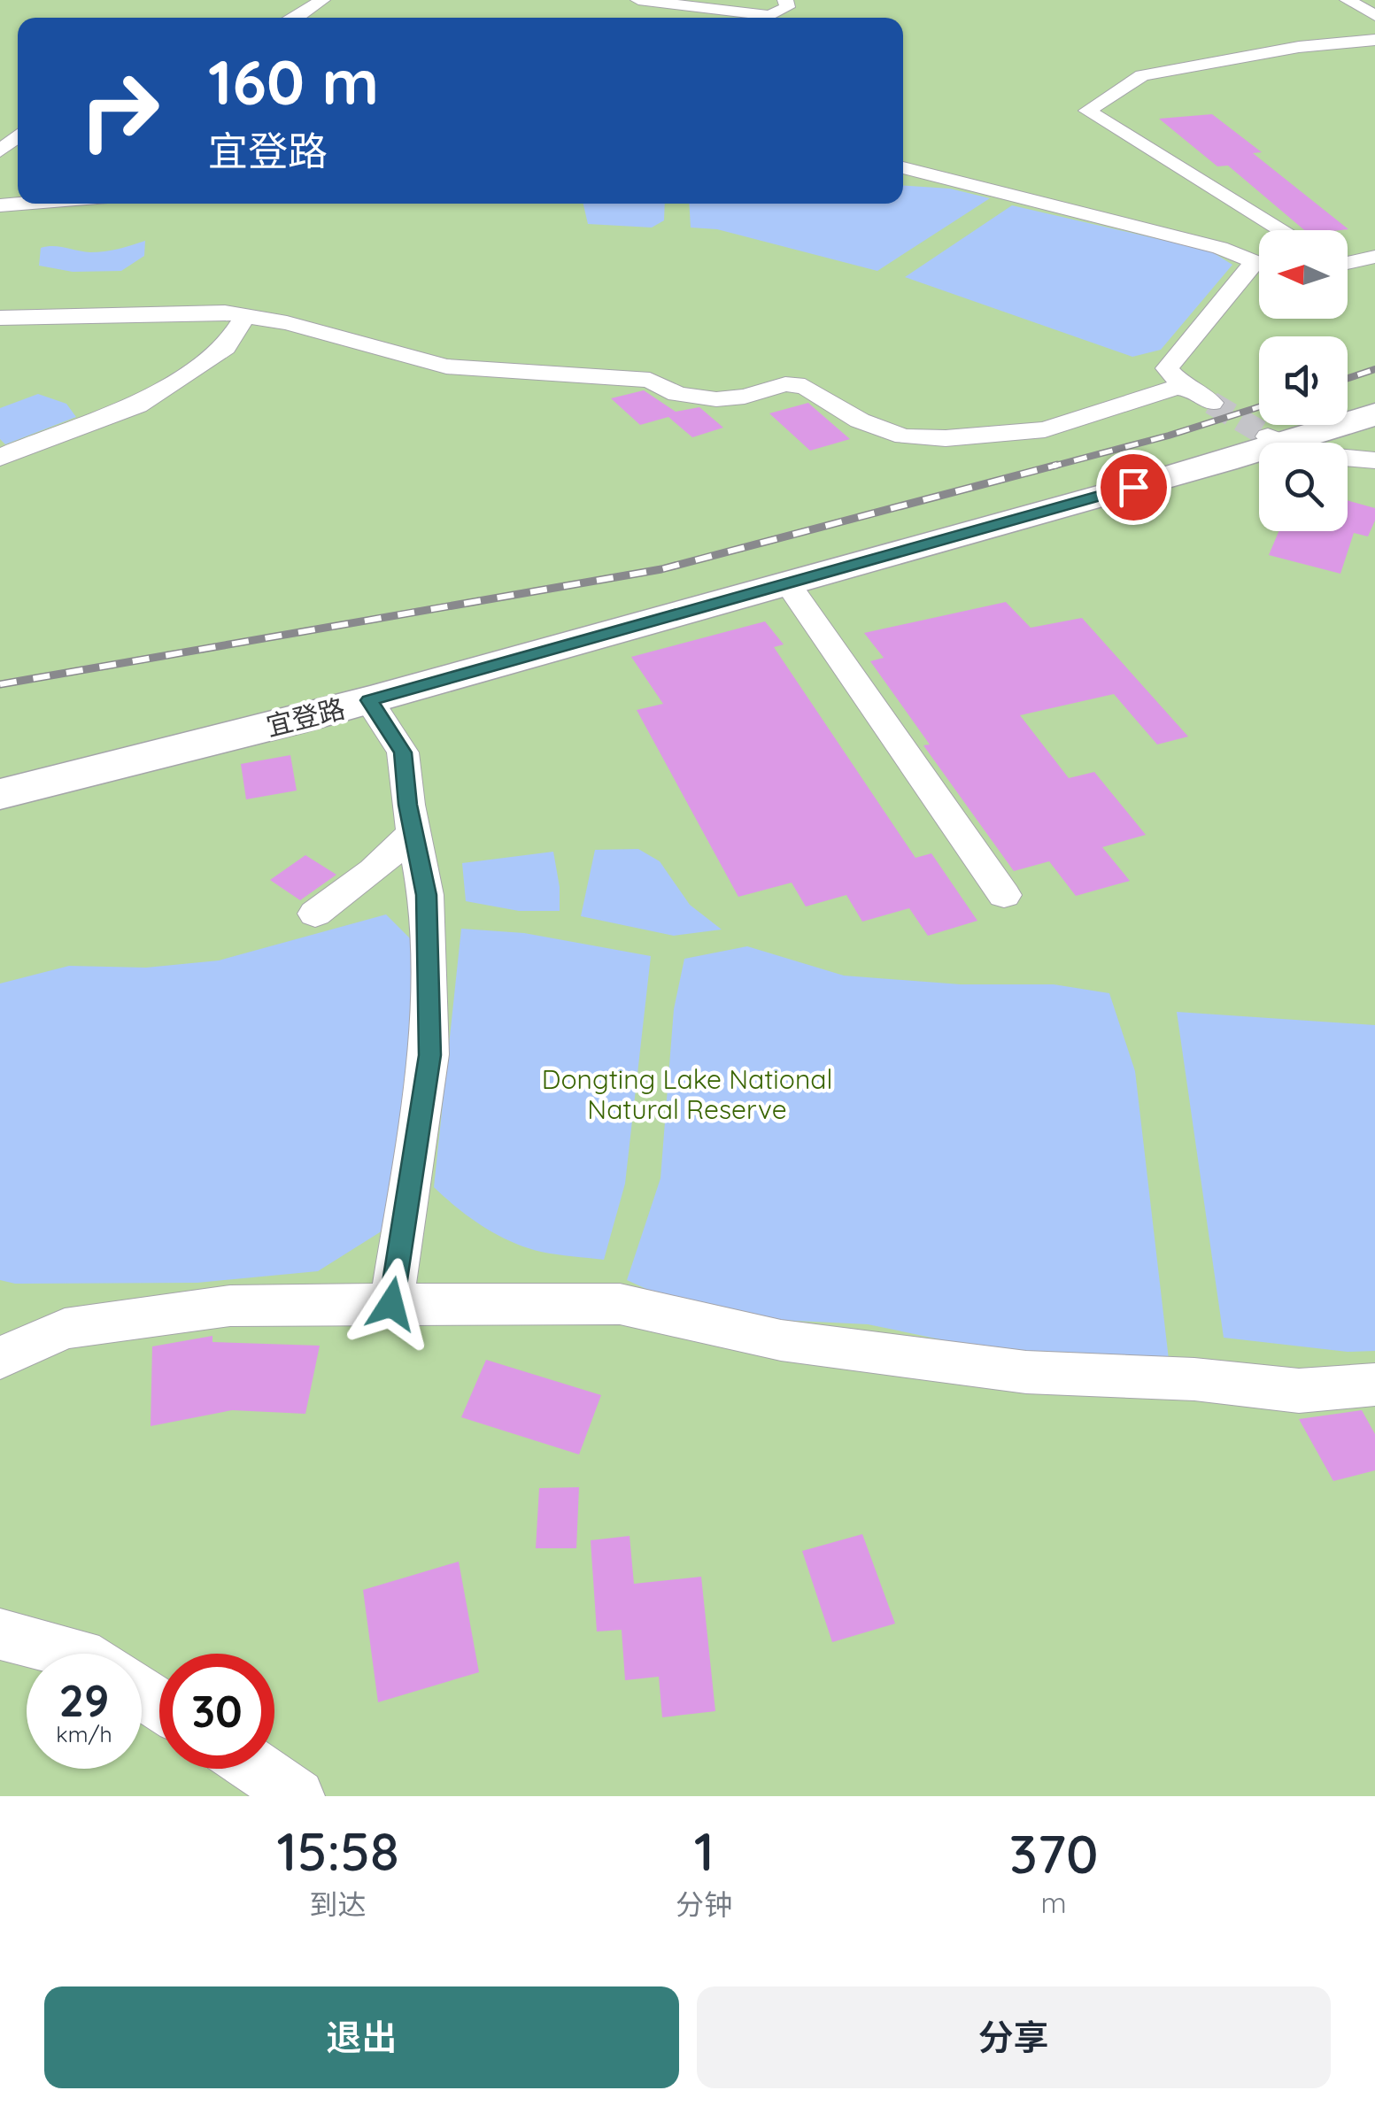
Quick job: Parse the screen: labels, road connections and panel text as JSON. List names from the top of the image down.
{
  "streets": {
    "street": ["宜登路"]
  },
  "parks": ["Dongting Lake National Natural Reserve"],
  "north": "left",
  "page": {
    "turn": ["160 m", "宜登路"],
    "speed": "29 km/h",
    "limit": "30",
    "eta": [
      "15:58",
      "到达",
      "1",
      "分钟",
      "370",
      "m"
    ],
    "buttons": ["退出", "分享"]
  }
}
